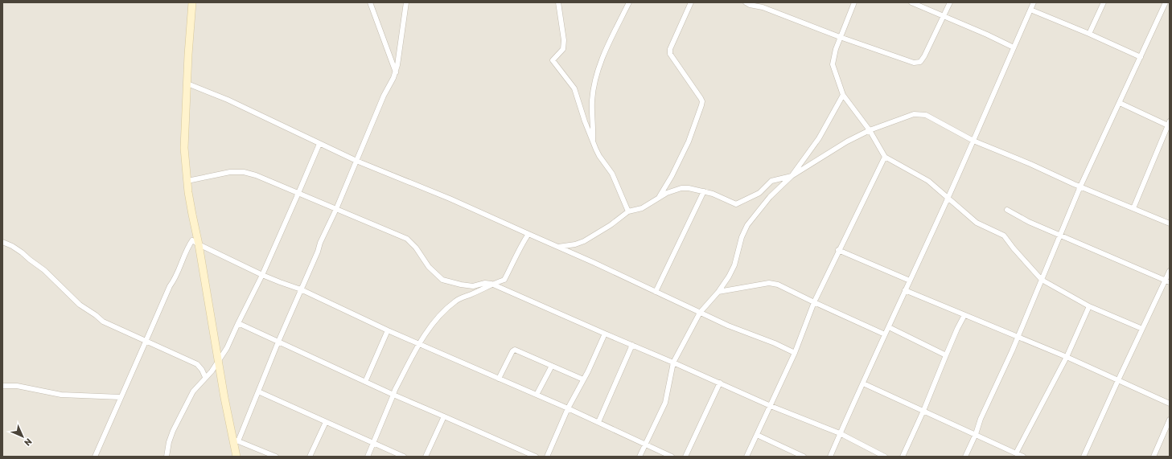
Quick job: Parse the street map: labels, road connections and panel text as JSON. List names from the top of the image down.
{
  "north": "bottom right"
}
